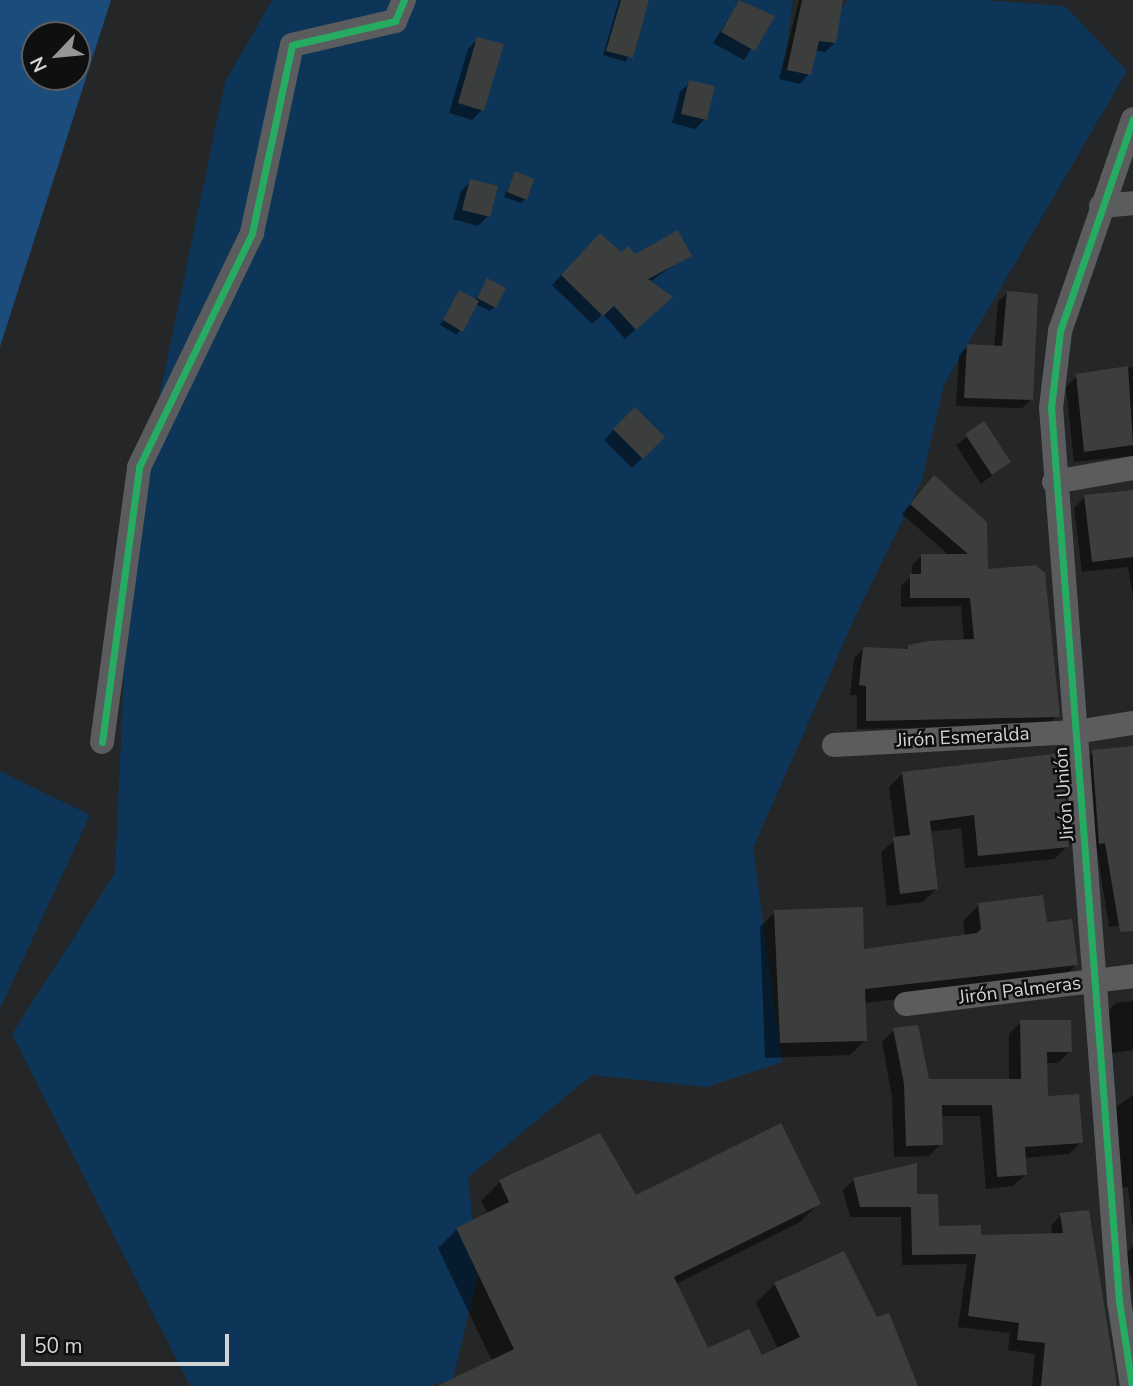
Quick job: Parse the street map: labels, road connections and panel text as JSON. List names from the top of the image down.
{
  "streets": {
    "street": ["Jirón Esmeralda", "Jirón Unión", "Jirón Palmeras"]
  },
  "crossings": [
    ["Jirón Esmeralda", "Jirón Unión"],
    ["Jirón Unión", "Jirón Palmeras"]
  ],
  "scale_bar": "50 m",
  "north": "bottom left"
}
